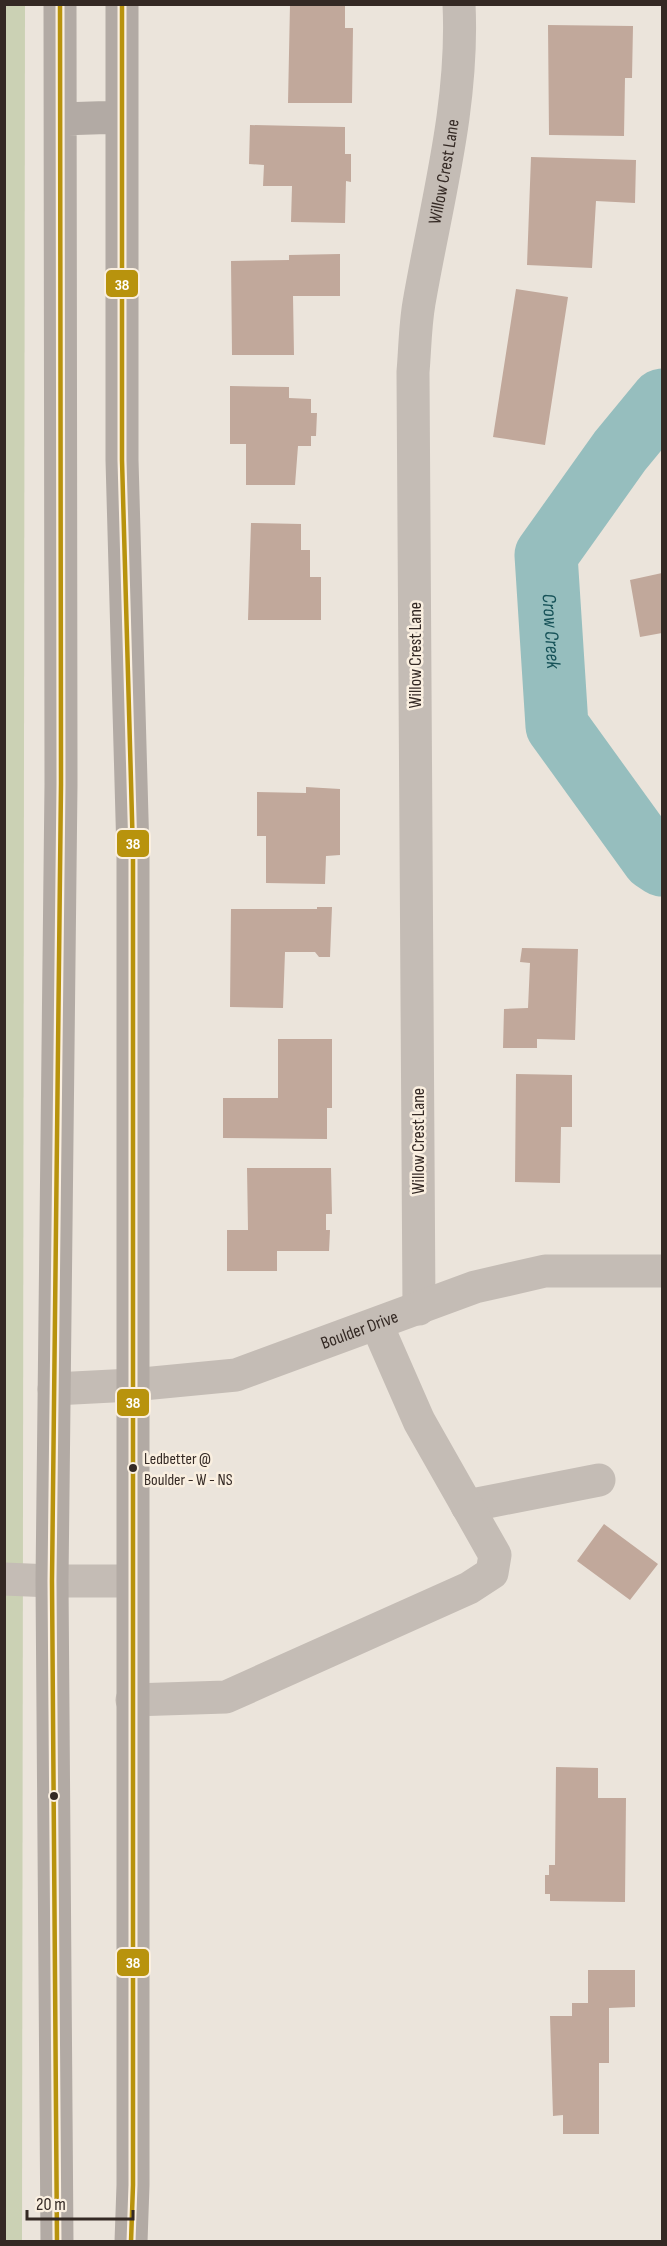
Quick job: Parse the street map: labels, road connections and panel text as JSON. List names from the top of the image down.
{
  "streets": {
    "street": ["Willow Crest Lane", "Boulder Drive"]
  },
  "crossings": [
    ["Willow Crest Lane", "Boulder Drive"]
  ],
  "water": ["Crow Creek"],
  "places": ["Ledbetter @ Boulder - W - NS"],
  "lines": ["transit line 38"],
  "scale_bar": "20 m"
}
